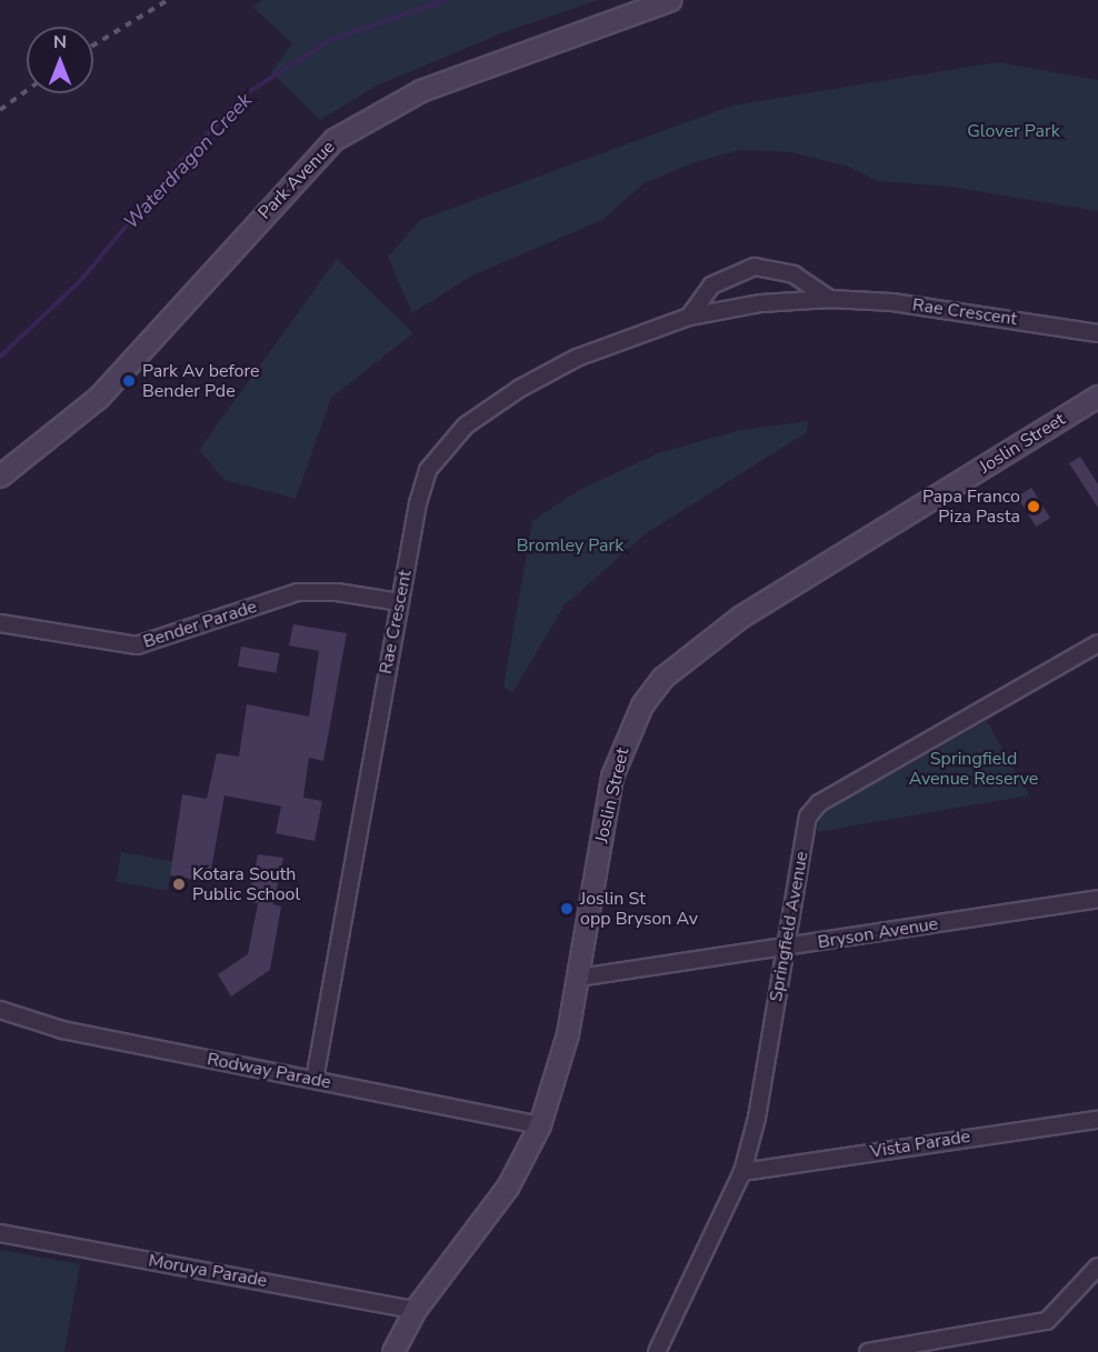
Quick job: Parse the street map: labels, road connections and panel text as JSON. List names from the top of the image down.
{
  "streets": {
    "street": [
      "Park Avenue",
      "Rae Crescent",
      "Joslin Street",
      "Bender Parade",
      "Springfield Avenue",
      "Bryson Avenue",
      "Rodway Parade",
      "Vista Parade",
      "Moruya Parade"
    ]
  },
  "crossings": [
    ["Rae Crescent", "Bender Parade"],
    ["Rae Crescent", "Rodway Parade"],
    ["Joslin Street", "Bryson Avenue"],
    ["Joslin Street", "Rodway Parade"],
    ["Joslin Street", "Moruya Parade"],
    ["Springfield Avenue", "Bryson Avenue"],
    ["Springfield Avenue", "Vista Parade"]
  ],
  "water": ["Waterdragon Creek"],
  "parks": ["Glover Park", "Bromley Park", "Springfield Avenue Reserve"],
  "places": [
    "Park Av before Bender Pde",
    "Papa Franco Piza Pasta",
    "Kotara South Public School",
    "Joslin St opp Bryson Av"
  ],
  "north": "top"
}
